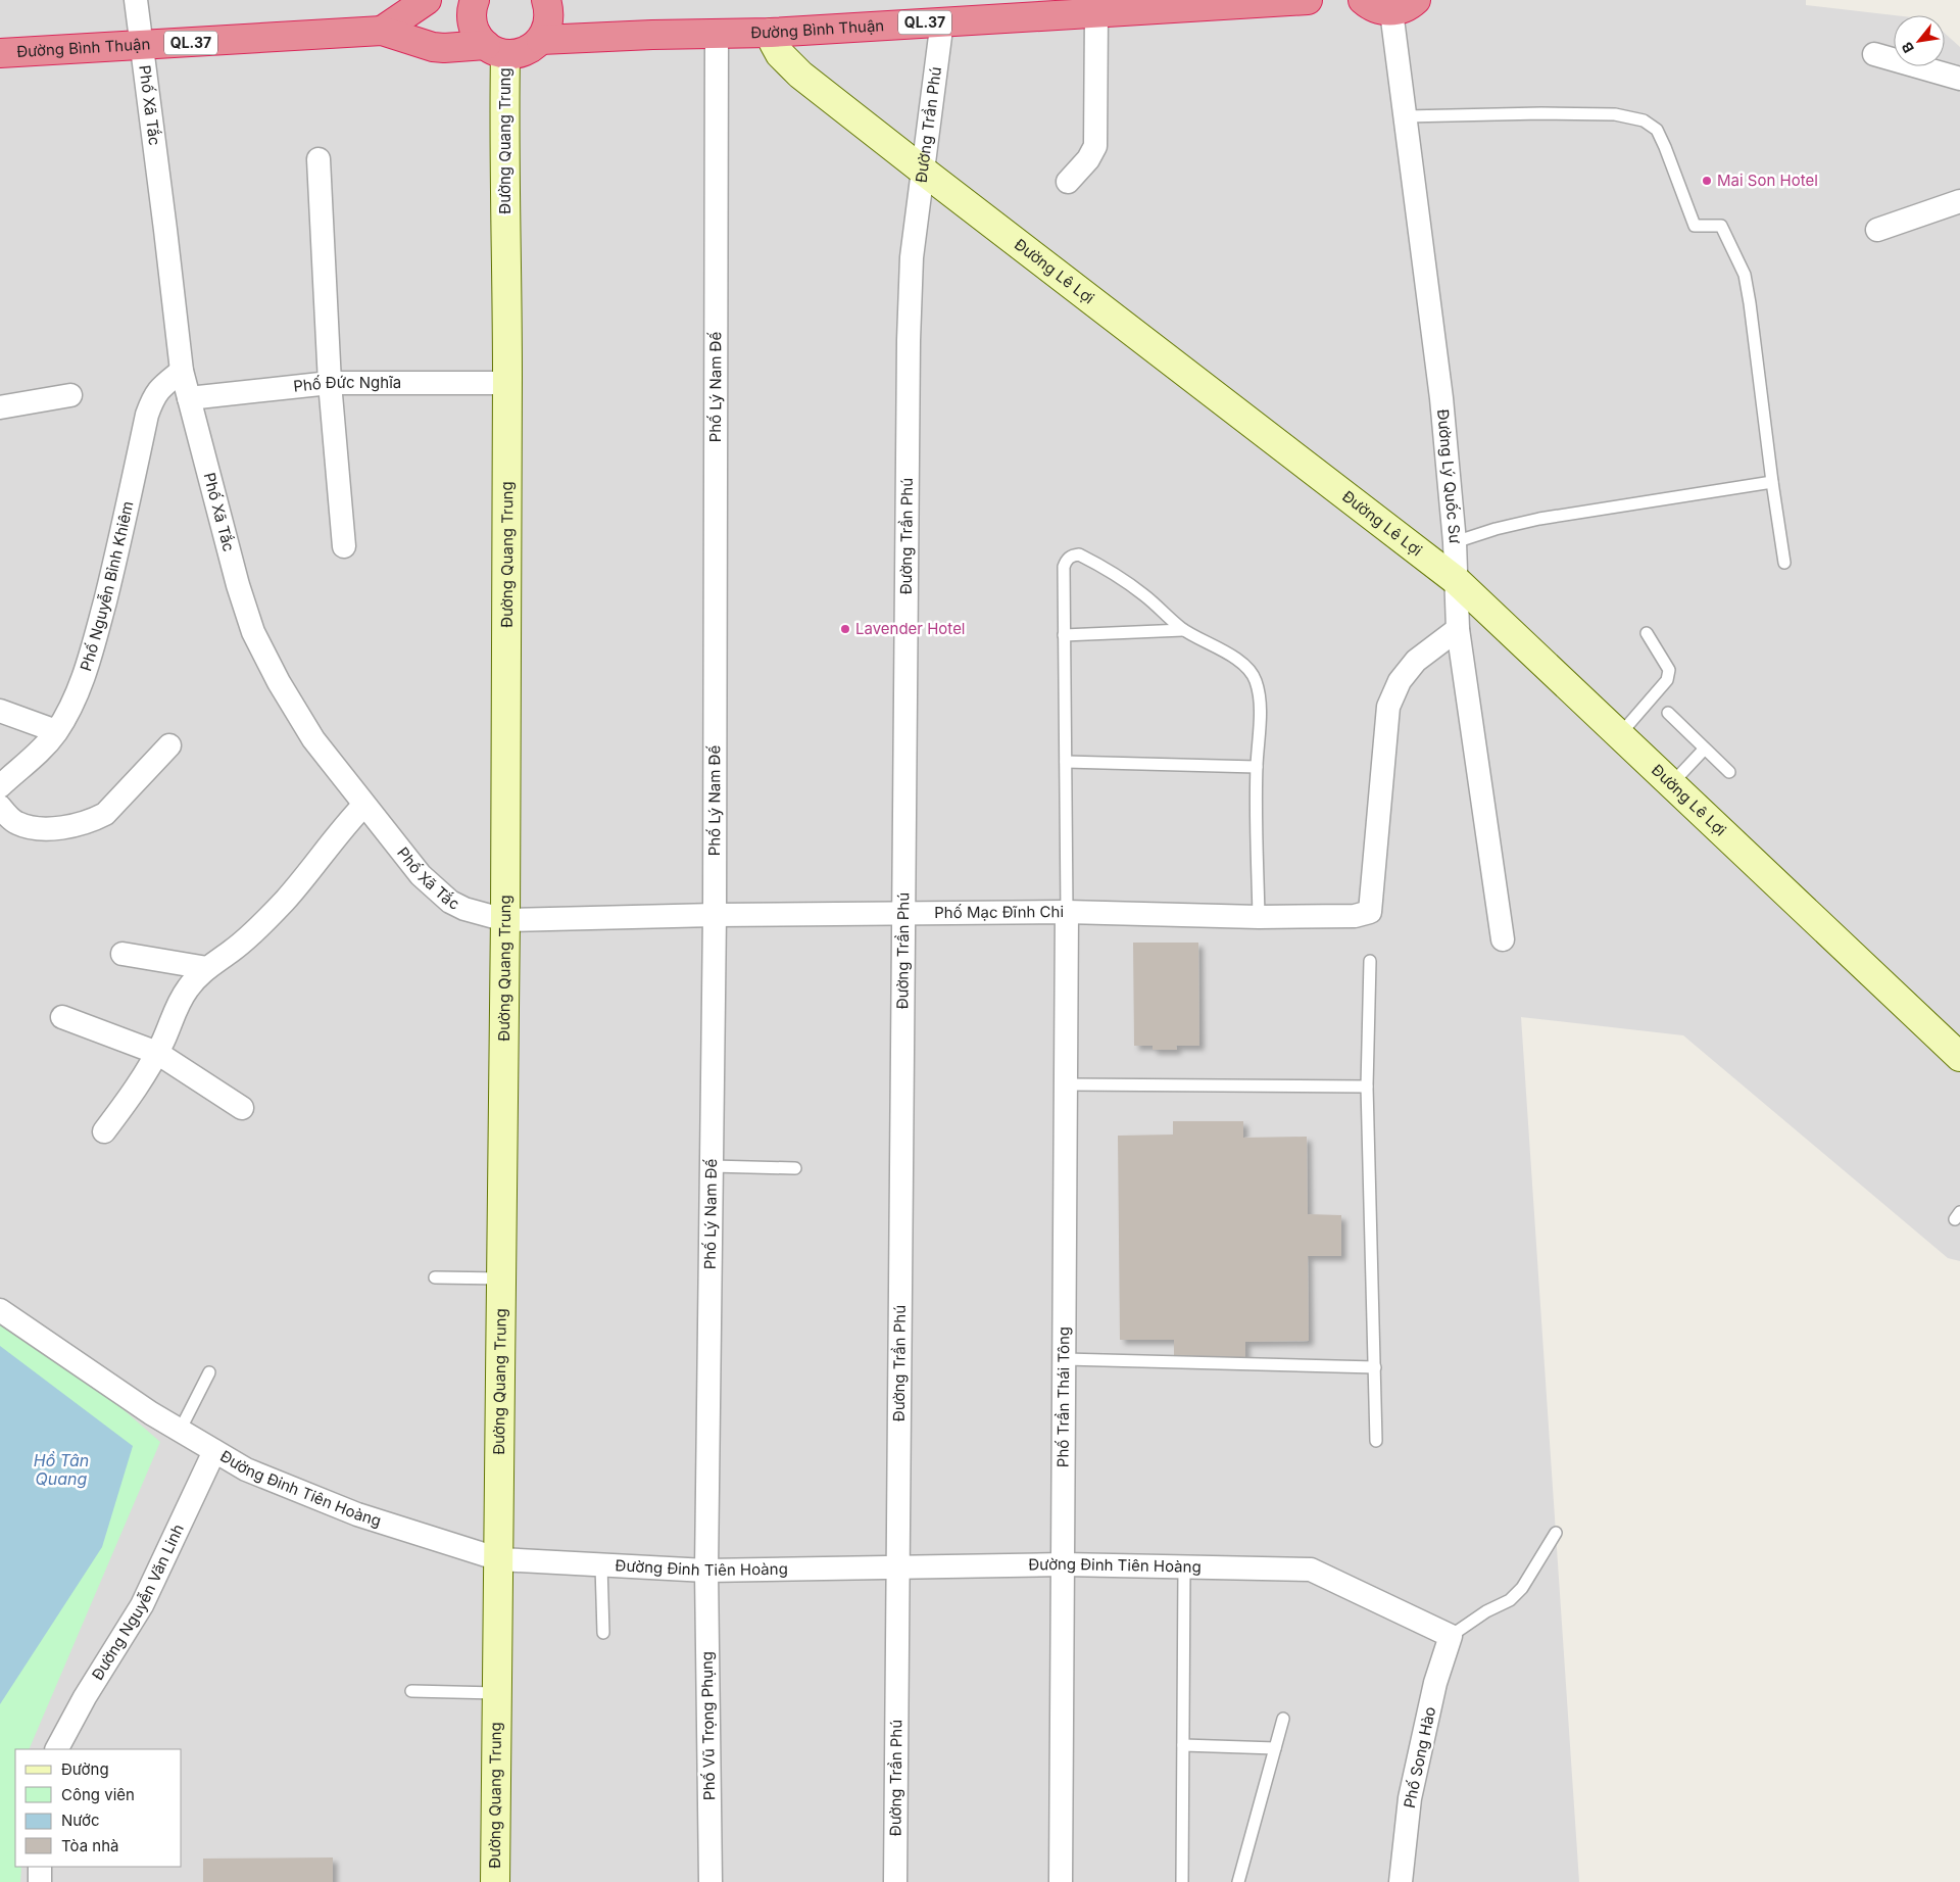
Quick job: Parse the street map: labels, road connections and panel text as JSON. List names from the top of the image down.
{
  "streets": {
    "highway": ["QL.37", "Đường Bình Thuận"],
    "main road": ["Đường Quang Trung", "Đường Lê Lợi"],
    "street": [
      "Phố Xã Tắc",
      "Đường Trần Phú",
      "Phố Đức Nghĩa",
      "Phố Lý Nam Đế",
      "Đường Lý Quốc Sư",
      "Phố Nguyễn Bỉnh Khiêm",
      "Phố Mạc Đĩnh Chi",
      "Phố Trần Thái Tông",
      "Đường Đinh Tiên Hoàng",
      "Đường Nguyễn Văn Linh",
      "Phố Vũ Trọng Phụng",
      "Phố Song Hào"
    ]
  },
  "crossings": [
    ["Đường Bình Thuận", "Phố Xã Tắc"],
    ["Đường Bình Thuận", "Đường Trần Phú"],
    ["Đường Bình Thuận", "Đường Quang Trung"],
    ["Đường Bình Thuận", "Đường Lê Lợi"],
    ["Đường Bình Thuận", "Phố Lý Nam Đế"],
    ["Phố Xã Tắc", "Đường Quang Trung"],
    ["Phố Xã Tắc", "Phố Đức Nghĩa"],
    ["Phố Xã Tắc", "Phố Nguyễn Bỉnh Khiêm"],
    ["Phố Xã Tắc", "Phố Mạc Đĩnh Chi"],
    ["Đường Trần Phú", "Đường Lê Lợi"],
    ["Đường Trần Phú", "Phố Mạc Đĩnh Chi"],
    ["Đường Trần Phú", "Đường Đinh Tiên Hoàng"],
    ["Đường Quang Trung", "Phố Đức Nghĩa"],
    ["Đường Quang Trung", "Phố Mạc Đĩnh Chi"],
    ["Đường Quang Trung", "Đường Đinh Tiên Hoàng"],
    ["Đường Lê Lợi", "Đường Lý Quốc Sư"],
    ["Phố Lý Nam Đế", "Phố Mạc Đĩnh Chi"],
    ["Phố Lý Nam Đế", "Đường Đinh Tiên Hoàng"],
    ["Phố Lý Nam Đế", "Phố Vũ Trọng Phụng"],
    ["Đường Lý Quốc Sư", "Phố Mạc Đĩnh Chi"],
    ["Phố Mạc Đĩnh Chi", "Phố Trần Thái Tông"],
    ["Phố Trần Thái Tông", "Đường Đinh Tiên Hoàng"],
    ["Đường Đinh Tiên Hoàng", "Đường Nguyễn Văn Linh"],
    ["Đường Đinh Tiên Hoàng", "Phố Vũ Trọng Phụng"],
    ["Đường Đinh Tiên Hoàng", "Phố Song Hào"]
  ],
  "water": ["Hồ Tân Quang"],
  "places": ["Mai Son Hotel", "Lavender Hotel"],
  "legend": [
    "Đường",
    "Công viên",
    "Nước",
    "Tòa nhà"
  ],
  "north": "bottom left"
}
